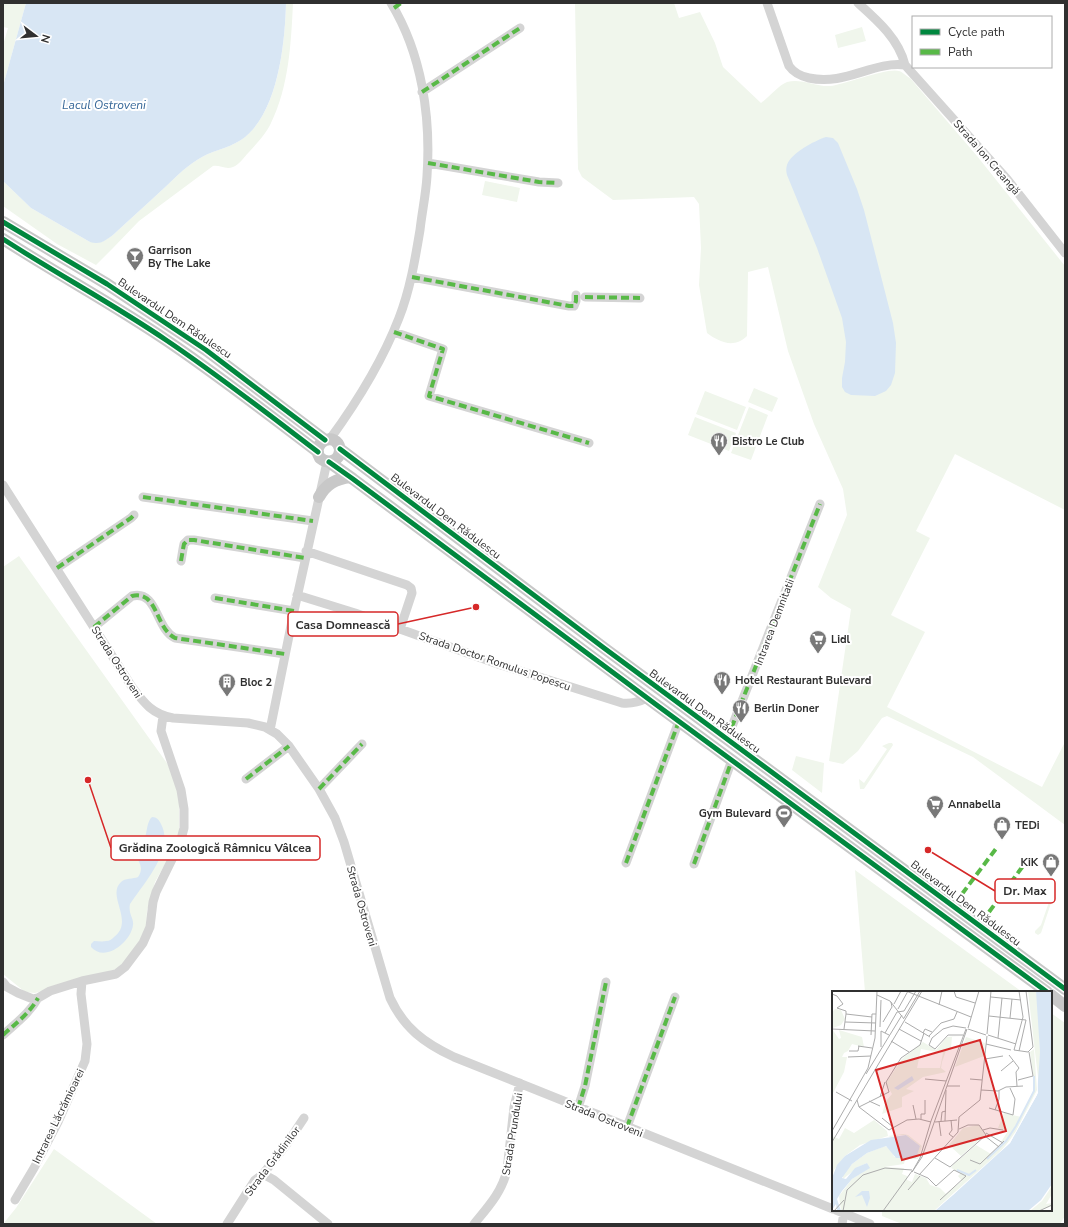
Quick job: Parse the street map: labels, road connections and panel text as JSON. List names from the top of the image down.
{
  "streets": {
    "main road": ["Bulevardul Dem Rădulescu"],
    "street": [
      "Strada Ion Creangă",
      "Intrarea Demnitatii",
      "Strada Doctor Romulus Popescu",
      "Strada Ostroveni",
      "Intrarea Lăcrămioarei",
      "Strada Prundului",
      "Strada Grădinilor"
    ]
  },
  "crossings": [
    ["Bulevardul Dem Rădulescu", "Intrarea Demnitatii"],
    ["Bulevardul Dem Rădulescu", "Strada Doctor Romulus Popescu"],
    ["Strada Ostroveni", "Strada Prundului"]
  ],
  "water": ["Lacul Ostroveni"],
  "places": {
    "bar": ["Garrison By The Lake"],
    "restaurant": ["Bistro Le Club", "Hotel Restaurant Bulevard", "Berlin Doner"],
    "other": ["Casa Domnească", "Grădina Zoologică Râmnicu Vâlcea", "Dr. Max"],
    "supermarket": ["Lidl", "Annabella"],
    "building": ["Bloc 2"],
    "sports": ["Gym Bulevard"],
    "shop": ["TEDi", "KiK"]
  },
  "legend": ["Cycle path", "Path"],
  "north": "right"
}
